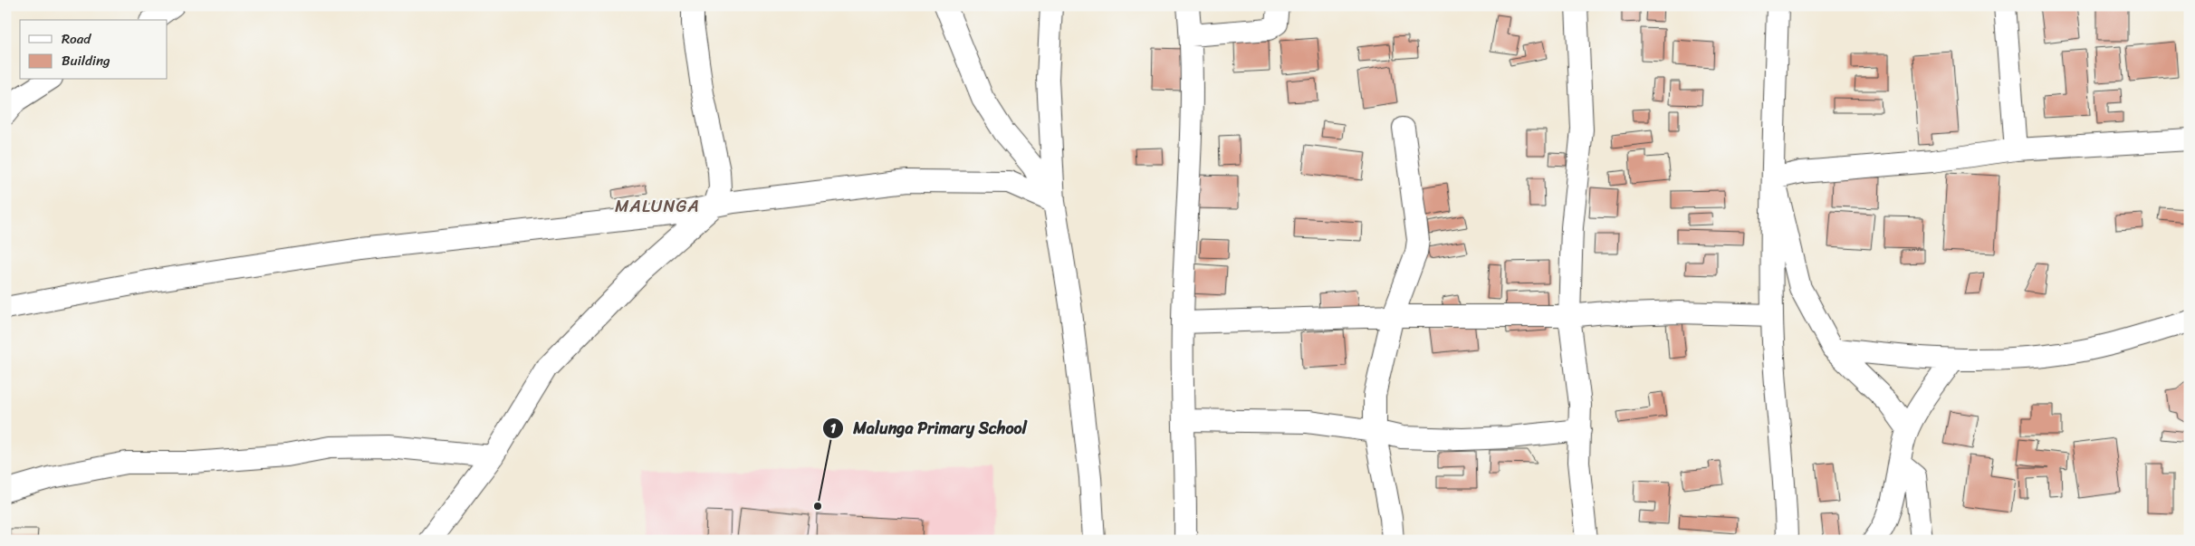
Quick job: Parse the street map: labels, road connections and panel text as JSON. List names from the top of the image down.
{
  "districts": ["MALUNGA"],
  "places": ["Malunga Primary School"],
  "legend": ["Road", "Building"]
}
